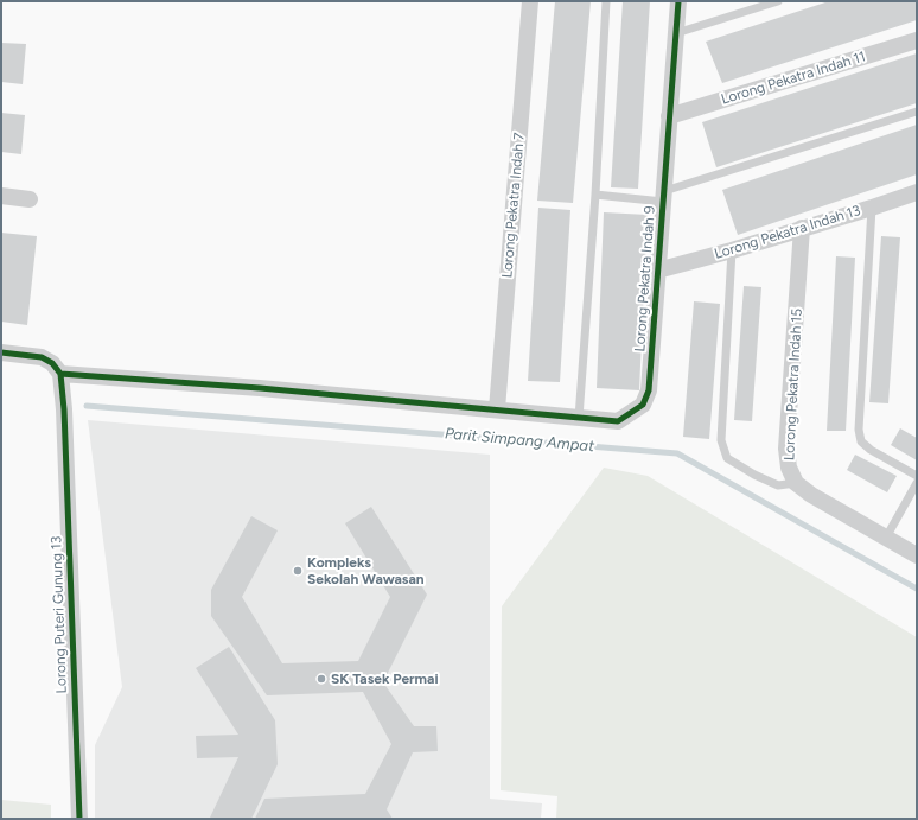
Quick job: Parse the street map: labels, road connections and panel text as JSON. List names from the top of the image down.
{
  "streets": {
    "street": [
      "Lorong Pekatra Indah 11",
      "Lorong Pekatra Indah 7",
      "Lorong Pekatra Indah 13",
      "Lorong Pekatra Indah 9",
      "Lorong Pekatra Indah 15",
      "Lorong Puteri Gunung 13"
    ]
  },
  "crossings": [
    ["Lorong Pekatra Indah 11", "Lorong Pekatra Indah 9"],
    ["Lorong Pekatra Indah 7", "Lorong Pekatra Indah 9"],
    ["Lorong Pekatra Indah 13", "Lorong Pekatra Indah 9"],
    ["Lorong Pekatra Indah 13", "Lorong Pekatra Indah 15"],
    ["Lorong Pekatra Indah 9", "Lorong Puteri Gunung 13"]
  ],
  "water": ["Parit Simpang Ampat"],
  "places": ["Kompleks Sekolah Wawasan", "SK Tasek Permai"]
}
